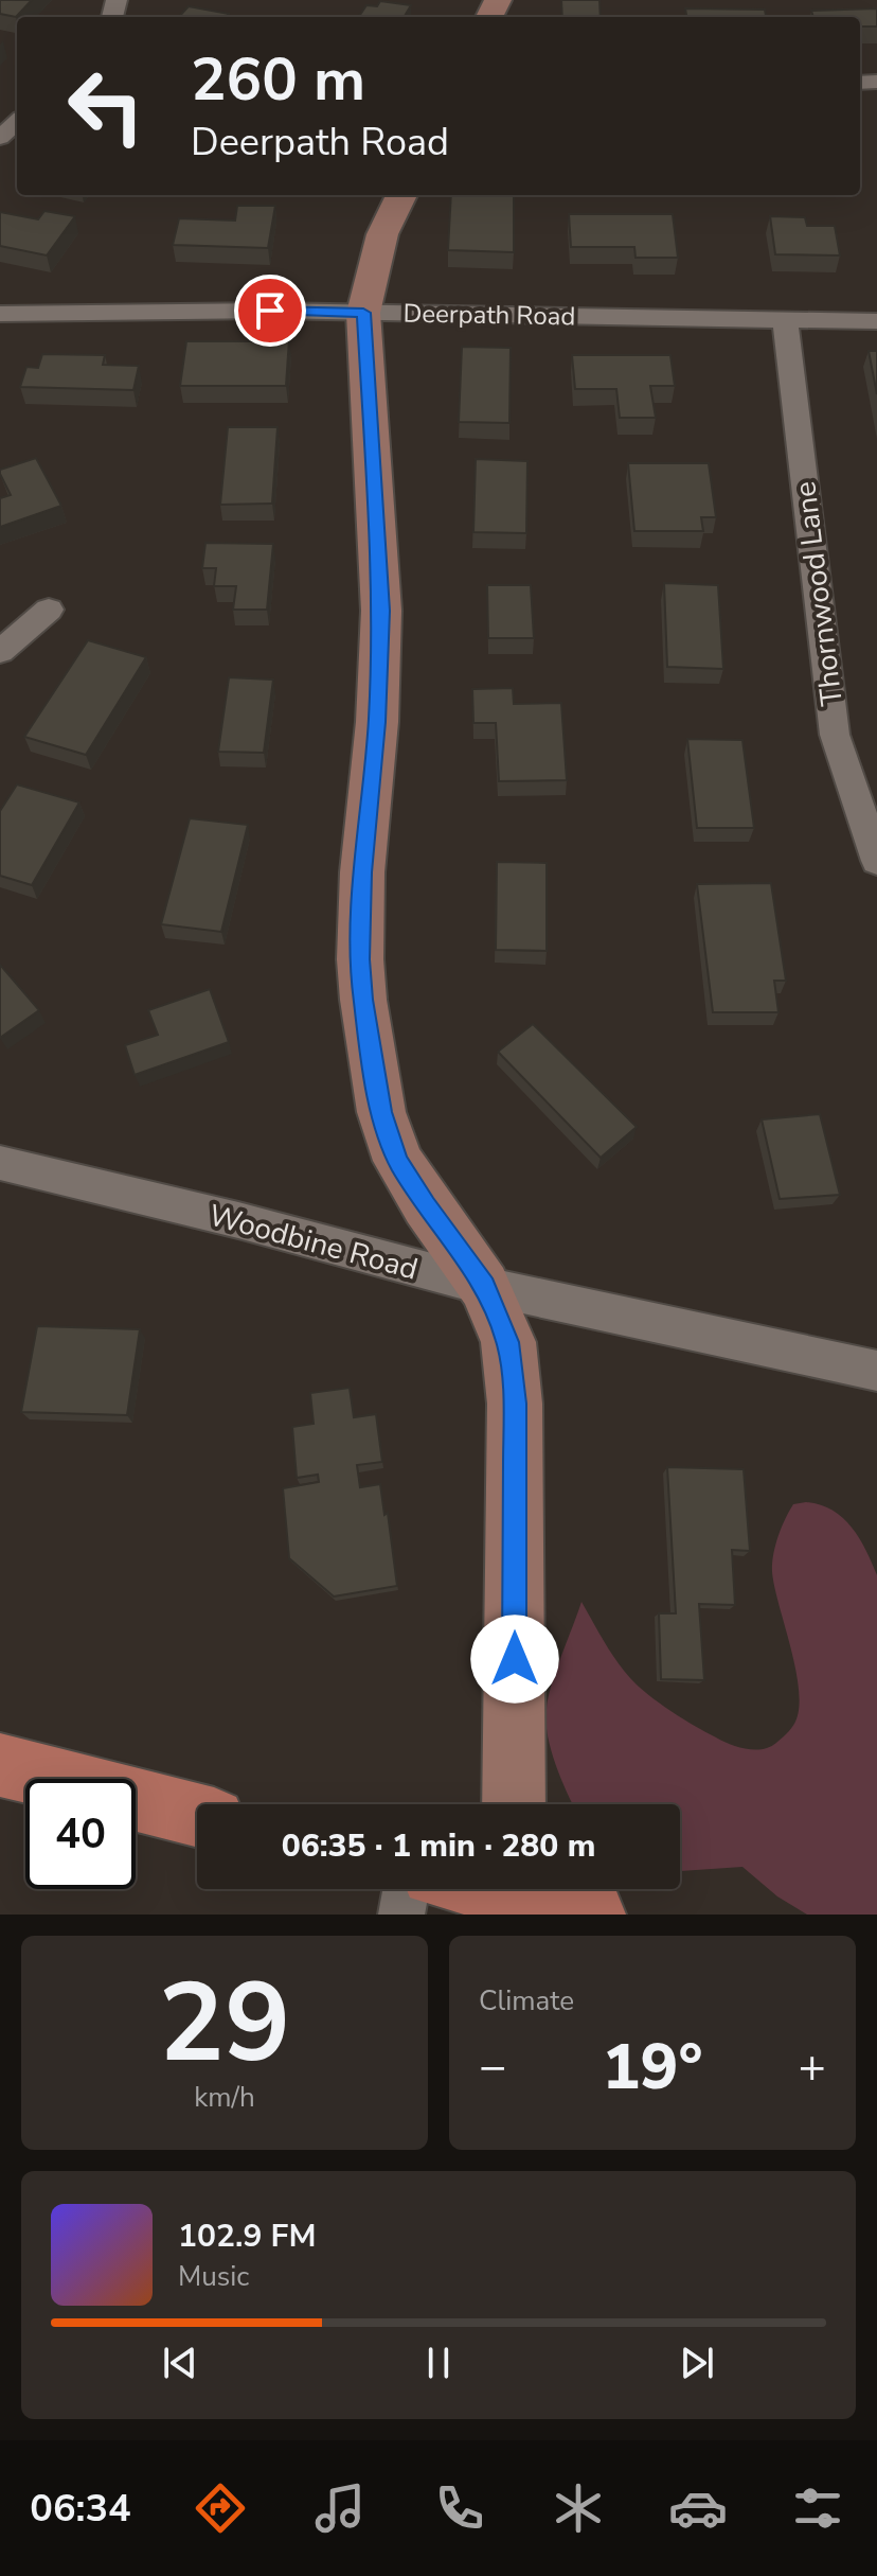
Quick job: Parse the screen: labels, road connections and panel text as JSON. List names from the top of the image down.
{
  "streets": {
    "street": ["Deerpath Road", "Thornwood Lane", "Woodbine Road"]
  },
  "crossings": [
    ["Deerpath Road", "Thornwood Lane"]
  ],
  "page": {
    "turn": ["260 m", "Deerpath Road"],
    "limit": "40",
    "trip": "06:35 · 1 min · 280 m",
    "tile": [
      ["29", "km/h"],
      "Climate"
    ],
    "heat": ["−", "19°", "+"],
    "song": ["102.9 FM", "Music"],
    "tabs": "06:34"
  }
}
